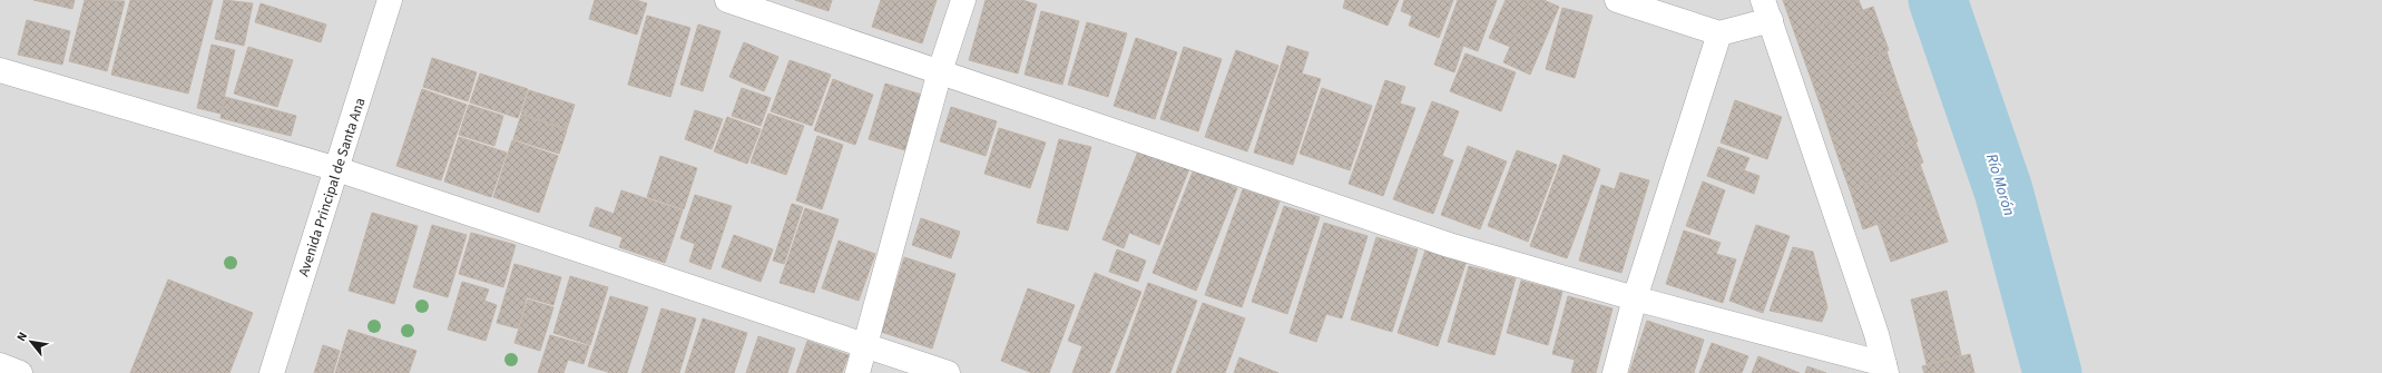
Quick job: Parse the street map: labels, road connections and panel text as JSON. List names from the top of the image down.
{
  "streets": {
    "street": ["Avenida Principal de Santa Ana"]
  },
  "water": ["Río Morón"],
  "north": "top left"
}
